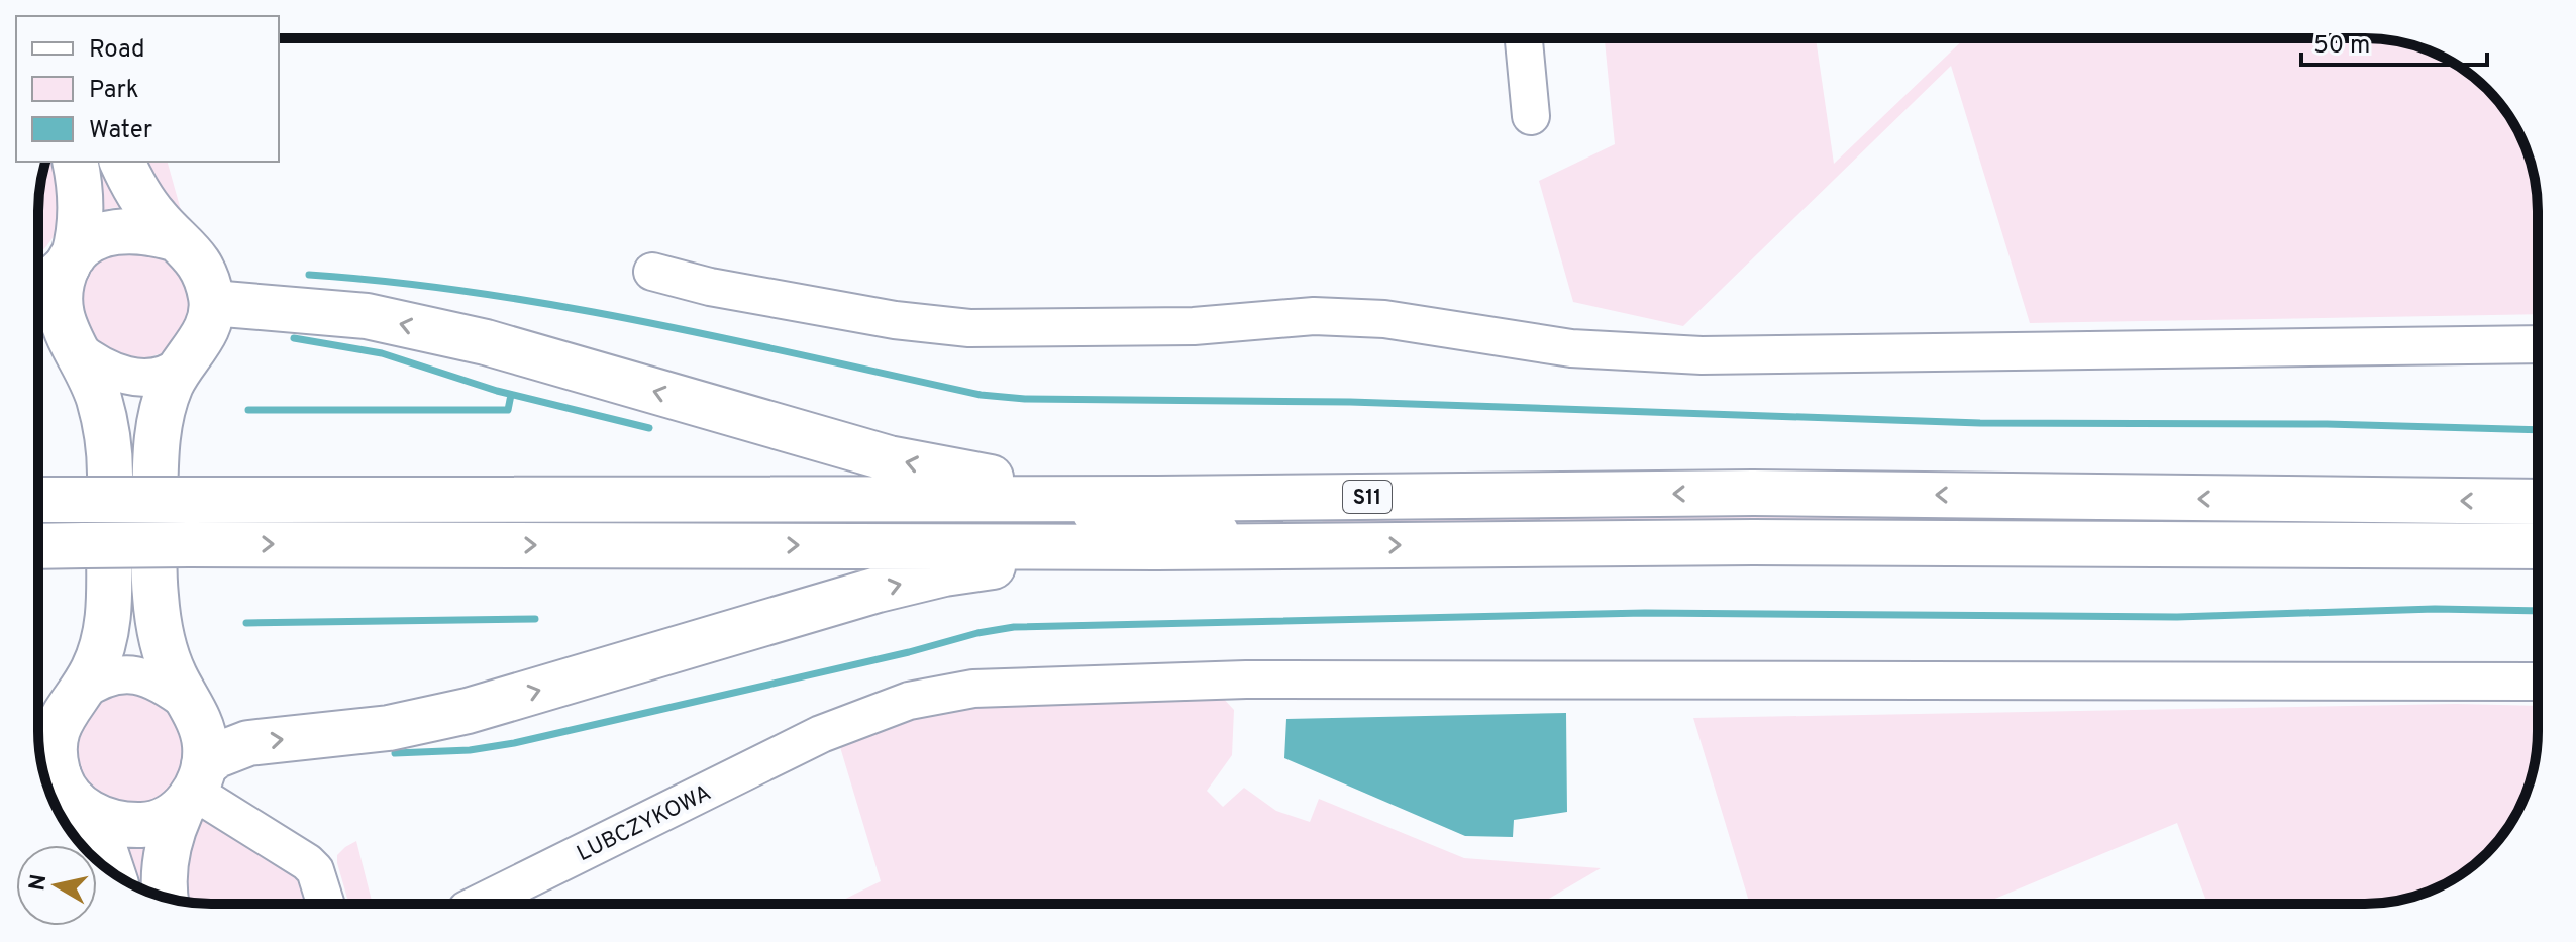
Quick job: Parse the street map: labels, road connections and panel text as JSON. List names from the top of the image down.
{
  "streets": {
    "main road": ["S11"],
    "lane": ["LUBCZYKOWA"]
  },
  "legend": ["Road", "Park", "Water"],
  "scale_bar": "50 m",
  "north": "left"
}
